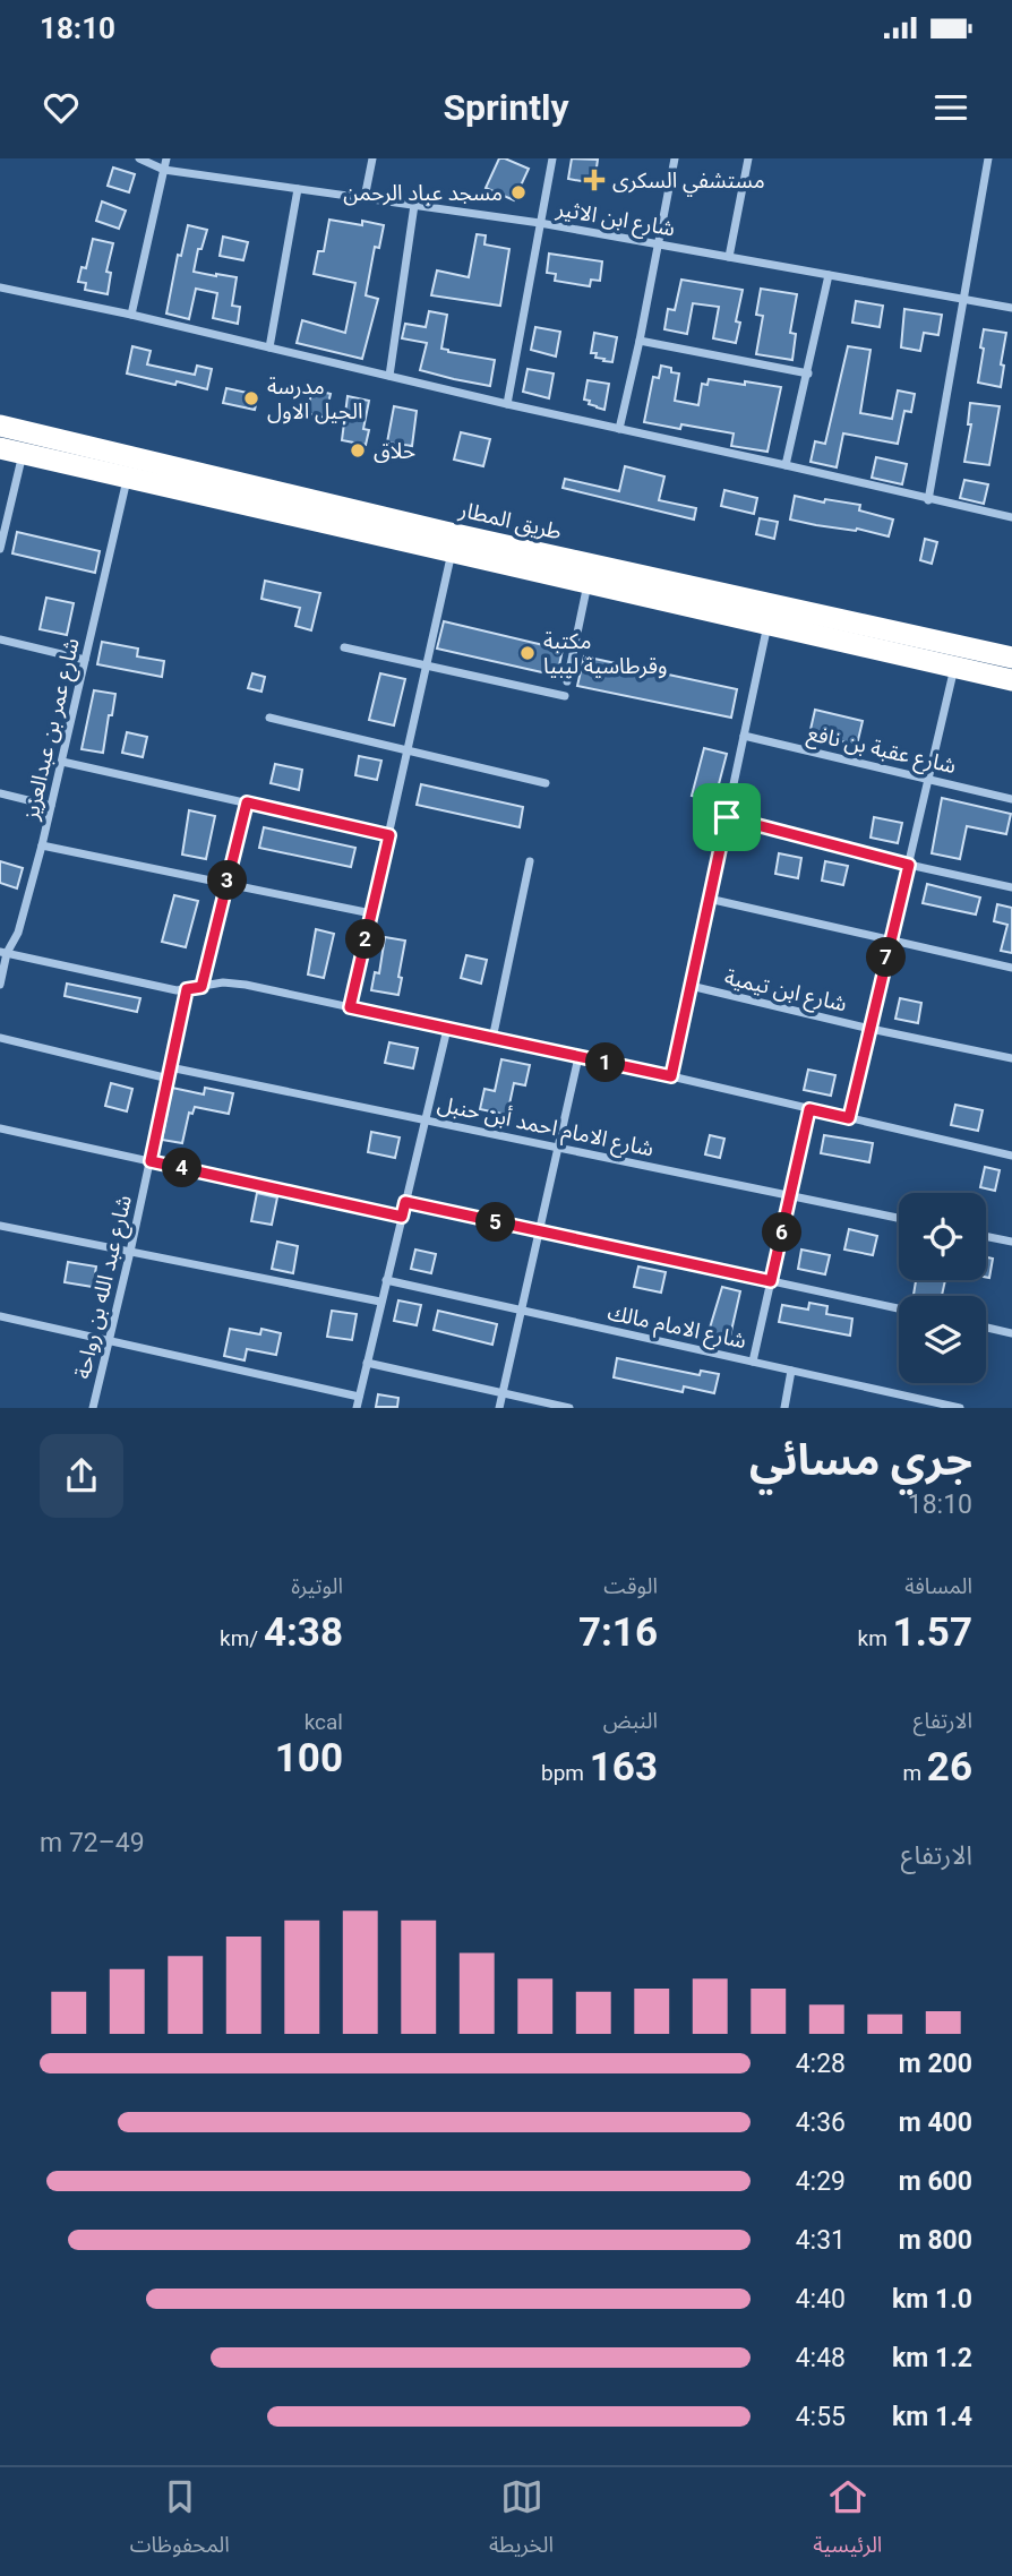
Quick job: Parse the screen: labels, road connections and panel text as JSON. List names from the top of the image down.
{
  "streets": {
    "highway": ["طريق المطار"],
    "street": [
      "شارع ابن الاثير",
      "شارع عمر بن عبدالعزيز",
      "شارع عقبة بن نافع",
      "شارع ابن تيمية",
      "شارع الامام احمد أبن حنبل",
      "شارع عبد الله بن رواحة",
      "شارع الامام مالك"
    ]
  },
  "crossings": [
    ["طريق المطار", "شارع عمر بن عبدالعزيز"],
    ["شارع الامام احمد أبن حنبل", "شارع عبد الله بن رواحة"]
  ],
  "places": {
    "health": ["مستشفي السكرى"],
    "other": [
      "مسجد عباد الرحمن",
      "مدرسة الجيل الاول",
      "حلاق",
      "مكتبة وقرطاسية ليبيا"
    ]
  },
  "page": {
    "status": "18:10",
    "header": "Sprintly",
    "pins": [
      "3",
      "2",
      "7",
      "1",
      "4",
      "5",
      "6"
    ],
    "heading": ["جري مسائي", "18:10"],
    "stats": [
      ["المسافة", "1.57 km"],
      ["الوقت", "7:16"],
      ["الوتيرة", "4:38 /km"],
      ["الارتفاع", "26 m"],
      ["النبض", "163 bpm"],
      ["kcal", "100"]
    ],
    "chart": ["الارتفاع", "49–72 m"],
    "list": [
      {
        "name": "200 m",
        "note": "4:28"
      },
      {
        "name": "400 m",
        "note": "4:36"
      },
      {
        "name": "600 m",
        "note": "4:29"
      },
      {
        "name": "800 m",
        "note": "4:31"
      },
      {
        "name": "1.0 km",
        "note": "4:40"
      },
      {
        "name": "1.2 km",
        "note": "4:48"
      },
      {
        "name": "1.4 km",
        "note": "4:55"
      }
    ],
    "tabs": ["الرئيسية", "الخريطة", "المحفوظات"]
  }
}
